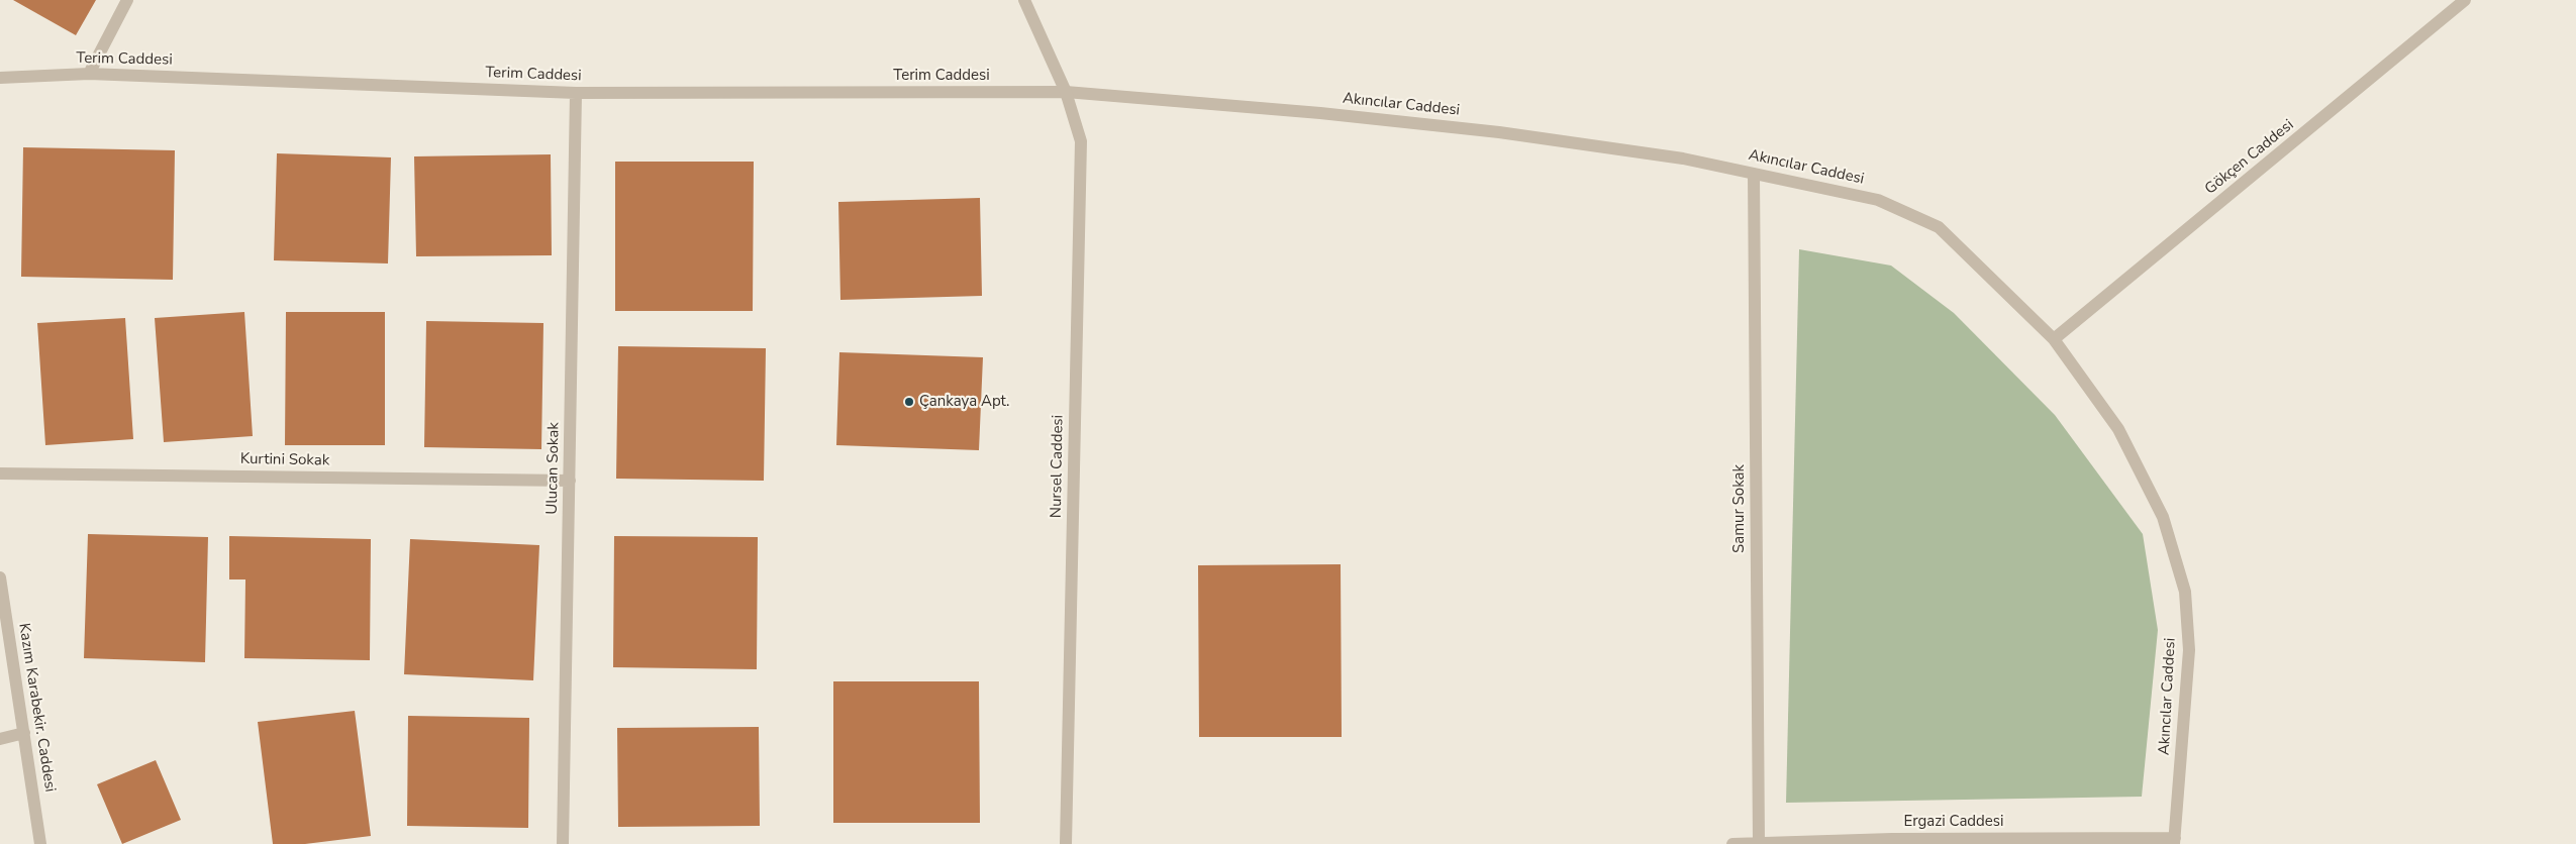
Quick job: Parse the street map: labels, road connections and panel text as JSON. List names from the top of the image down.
{
  "streets": {
    "street": [
      "Terim Caddesi",
      "Akıncılar Caddesi",
      "Gökçen Caddesi",
      "Kurtini Sokak",
      "Nursel Caddesi",
      "Ulucan Sokak",
      "Samur Sokak",
      "Kazım Karabekir. Caddesi",
      "Ergazi Caddesi"
    ]
  },
  "crossings": [
    ["Terim Caddesi", "Akıncılar Caddesi"],
    ["Terim Caddesi", "Nursel Caddesi"],
    ["Terim Caddesi", "Ulucan Sokak"],
    ["Akıncılar Caddesi", "Gökçen Caddesi"],
    ["Akıncılar Caddesi", "Nursel Caddesi"],
    ["Akıncılar Caddesi", "Samur Sokak"],
    ["Akıncılar Caddesi", "Ergazi Caddesi"],
    ["Kurtini Sokak", "Ulucan Sokak"],
    ["Samur Sokak", "Ergazi Caddesi"]
  ],
  "places": ["Çankaya Apt."]
}
